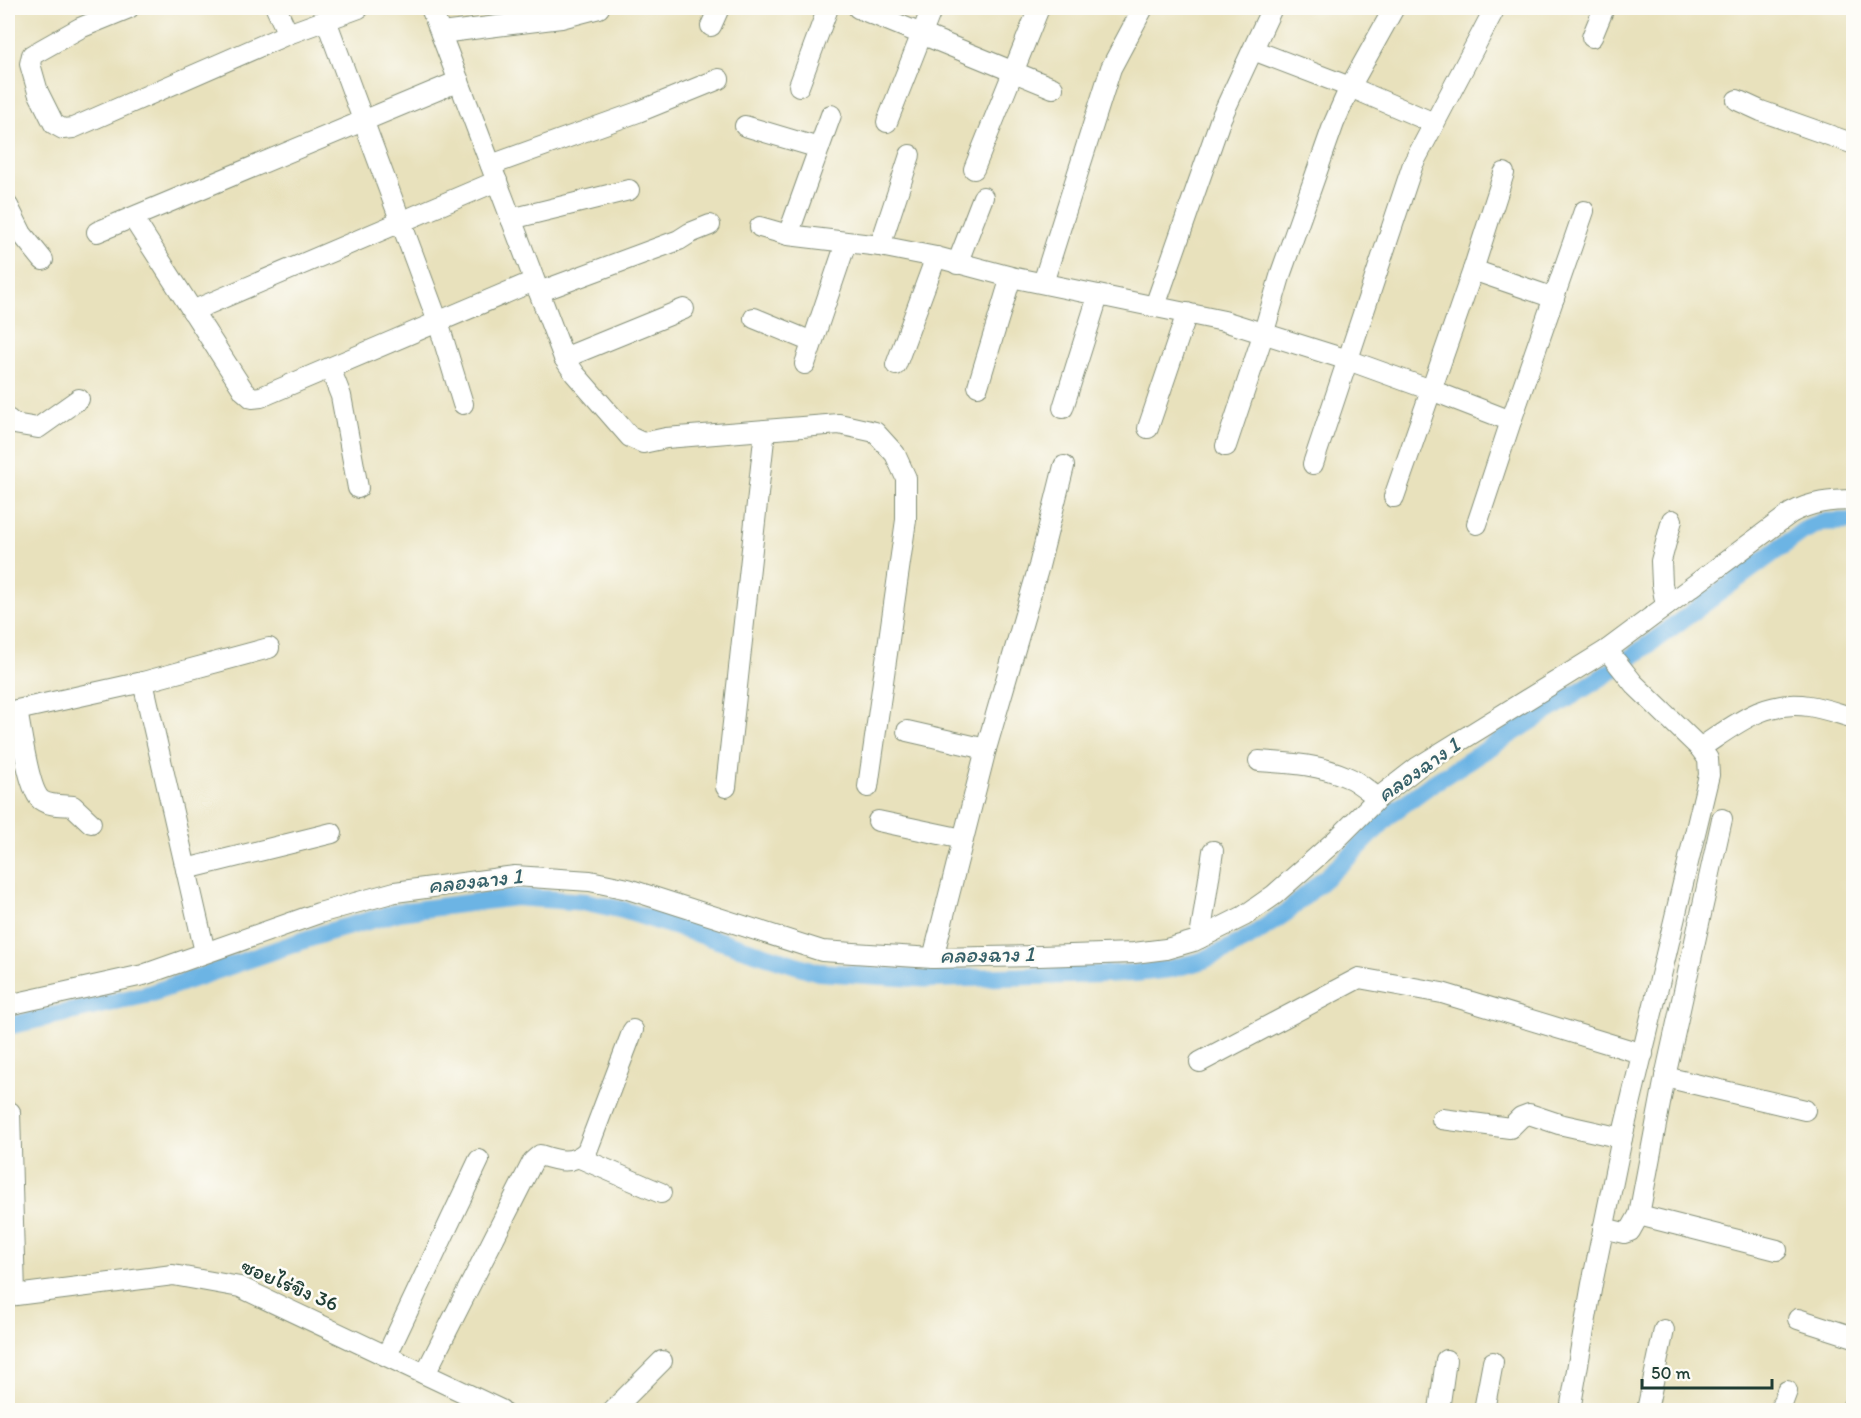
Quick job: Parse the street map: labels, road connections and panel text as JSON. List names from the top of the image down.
{
  "streets": {
    "street": ["ซอยไร่ขิง 36"]
  },
  "water": ["คลองฉาง 1"],
  "scale_bar": "50 m"
}
